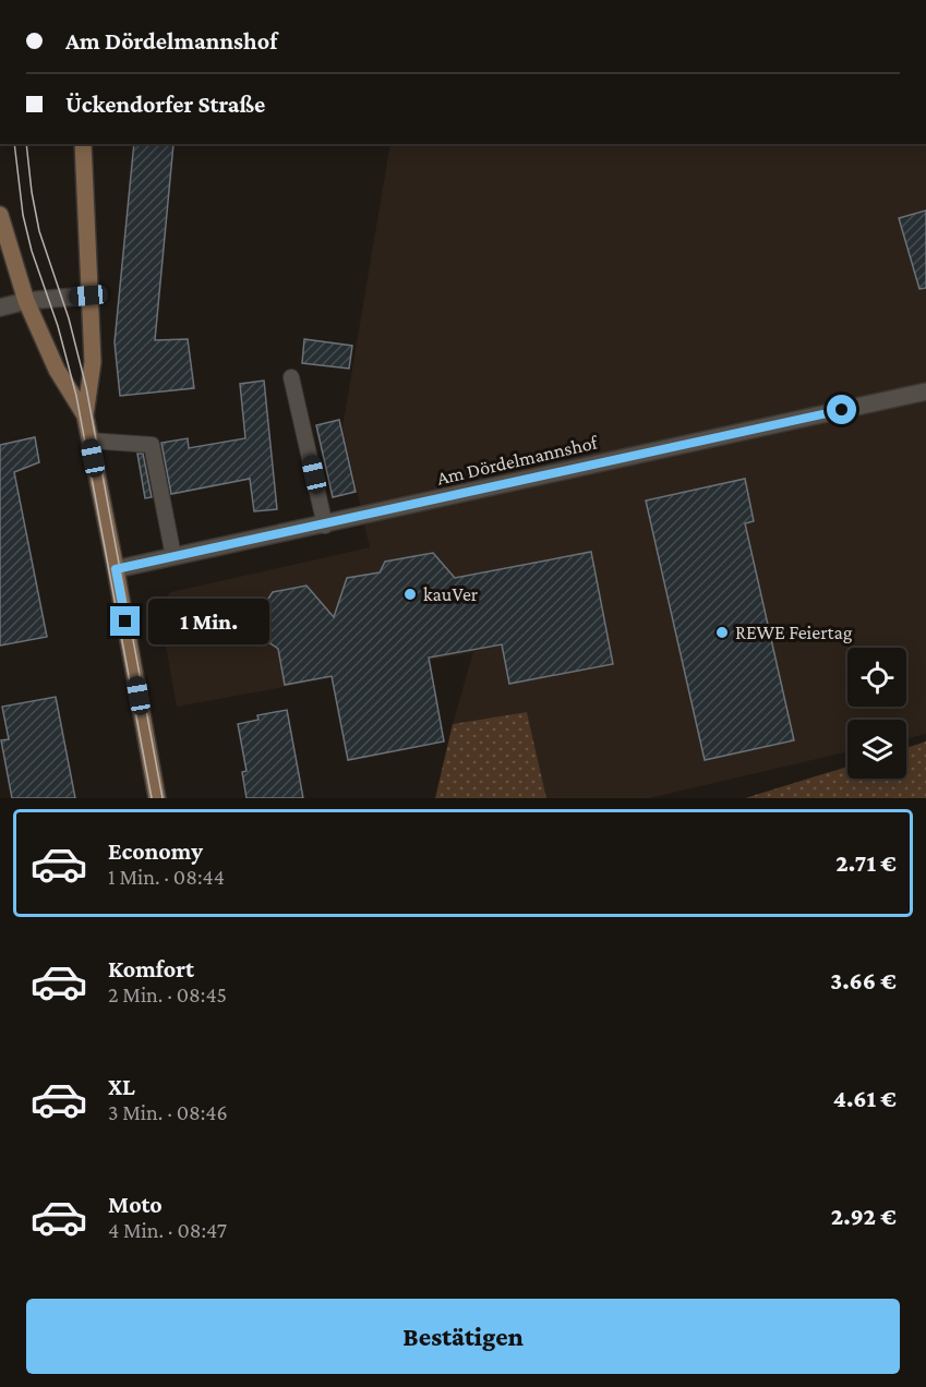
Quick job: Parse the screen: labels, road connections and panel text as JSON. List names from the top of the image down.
{
  "streets": {
    "street": ["Am Dördelmannshof"]
  },
  "places": ["kauVer", "REWE Feiertag"],
  "page": {
    "banner": ["Am Dördelmannshof", "Ückendorfer Straße"],
    "bubble": "1 Min.",
    "list": [
      {
        "name": "Economy",
        "note": "1 Min. · 08:44",
        "value": "2.71 €"
      },
      {
        "name": "Komfort",
        "note": "2 Min. · 08:45",
        "value": "3.66 €"
      },
      {
        "name": "XL",
        "note": "3 Min. · 08:46",
        "value": "4.61 €"
      },
      {
        "name": "Moto",
        "note": "4 Min. · 08:47",
        "value": "2.92 €"
      }
    ],
    "buttons": "Bestätigen"
  }
}
